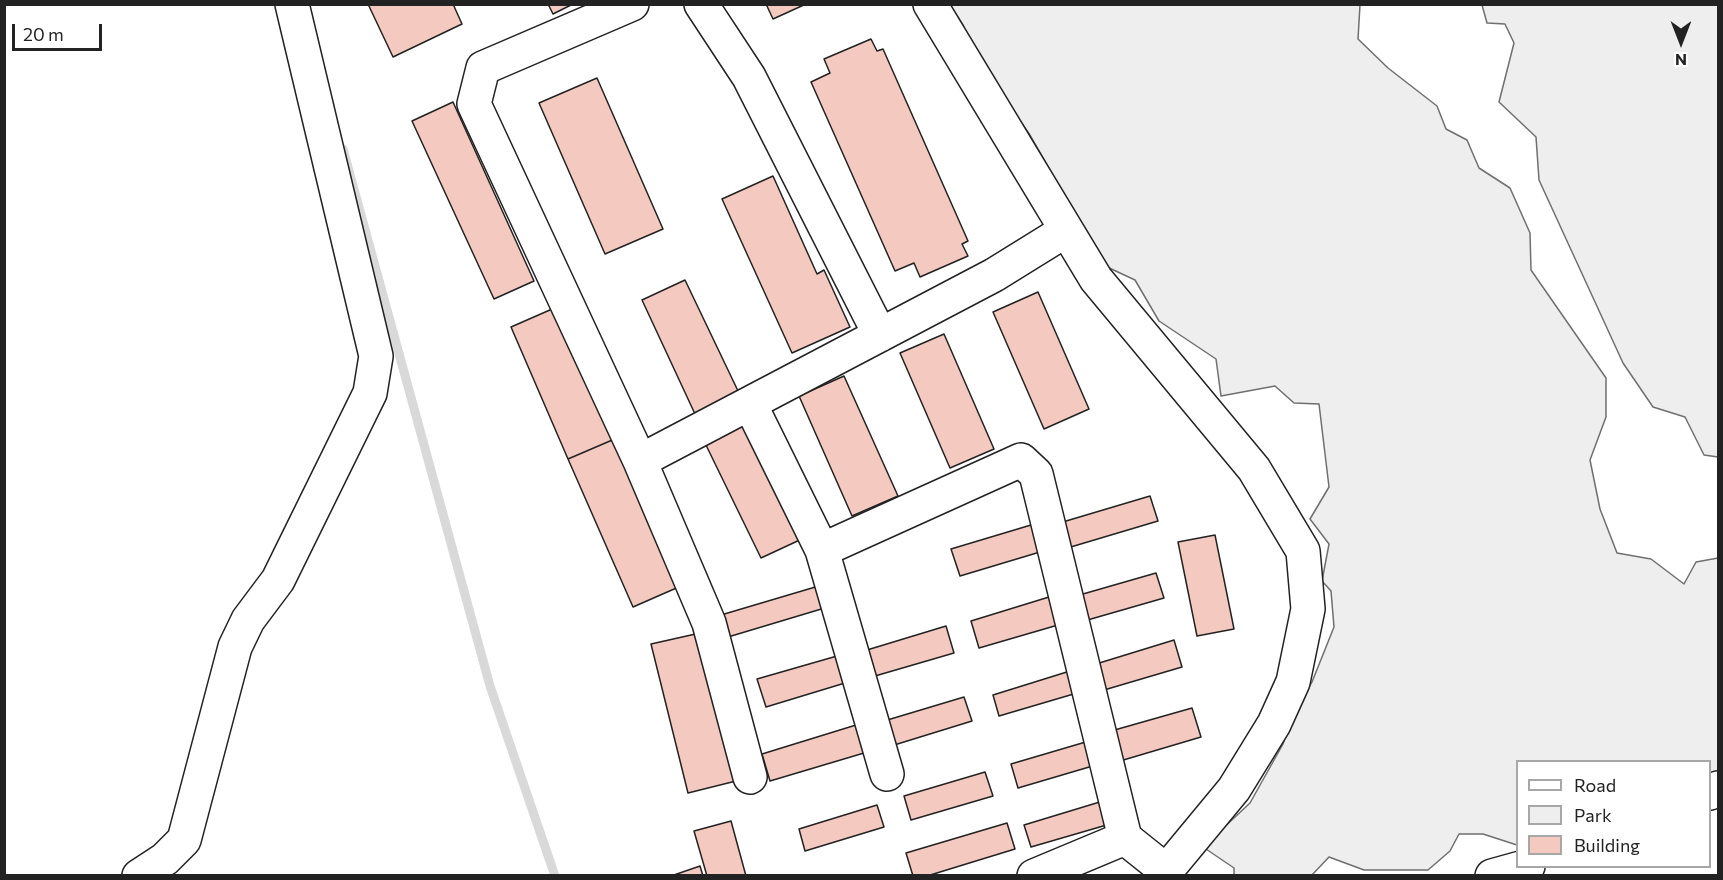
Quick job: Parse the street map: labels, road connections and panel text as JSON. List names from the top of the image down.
{
  "legend": ["Road", "Park", "Building"],
  "scale_bar": "20 m",
  "north": "bottom"
}
